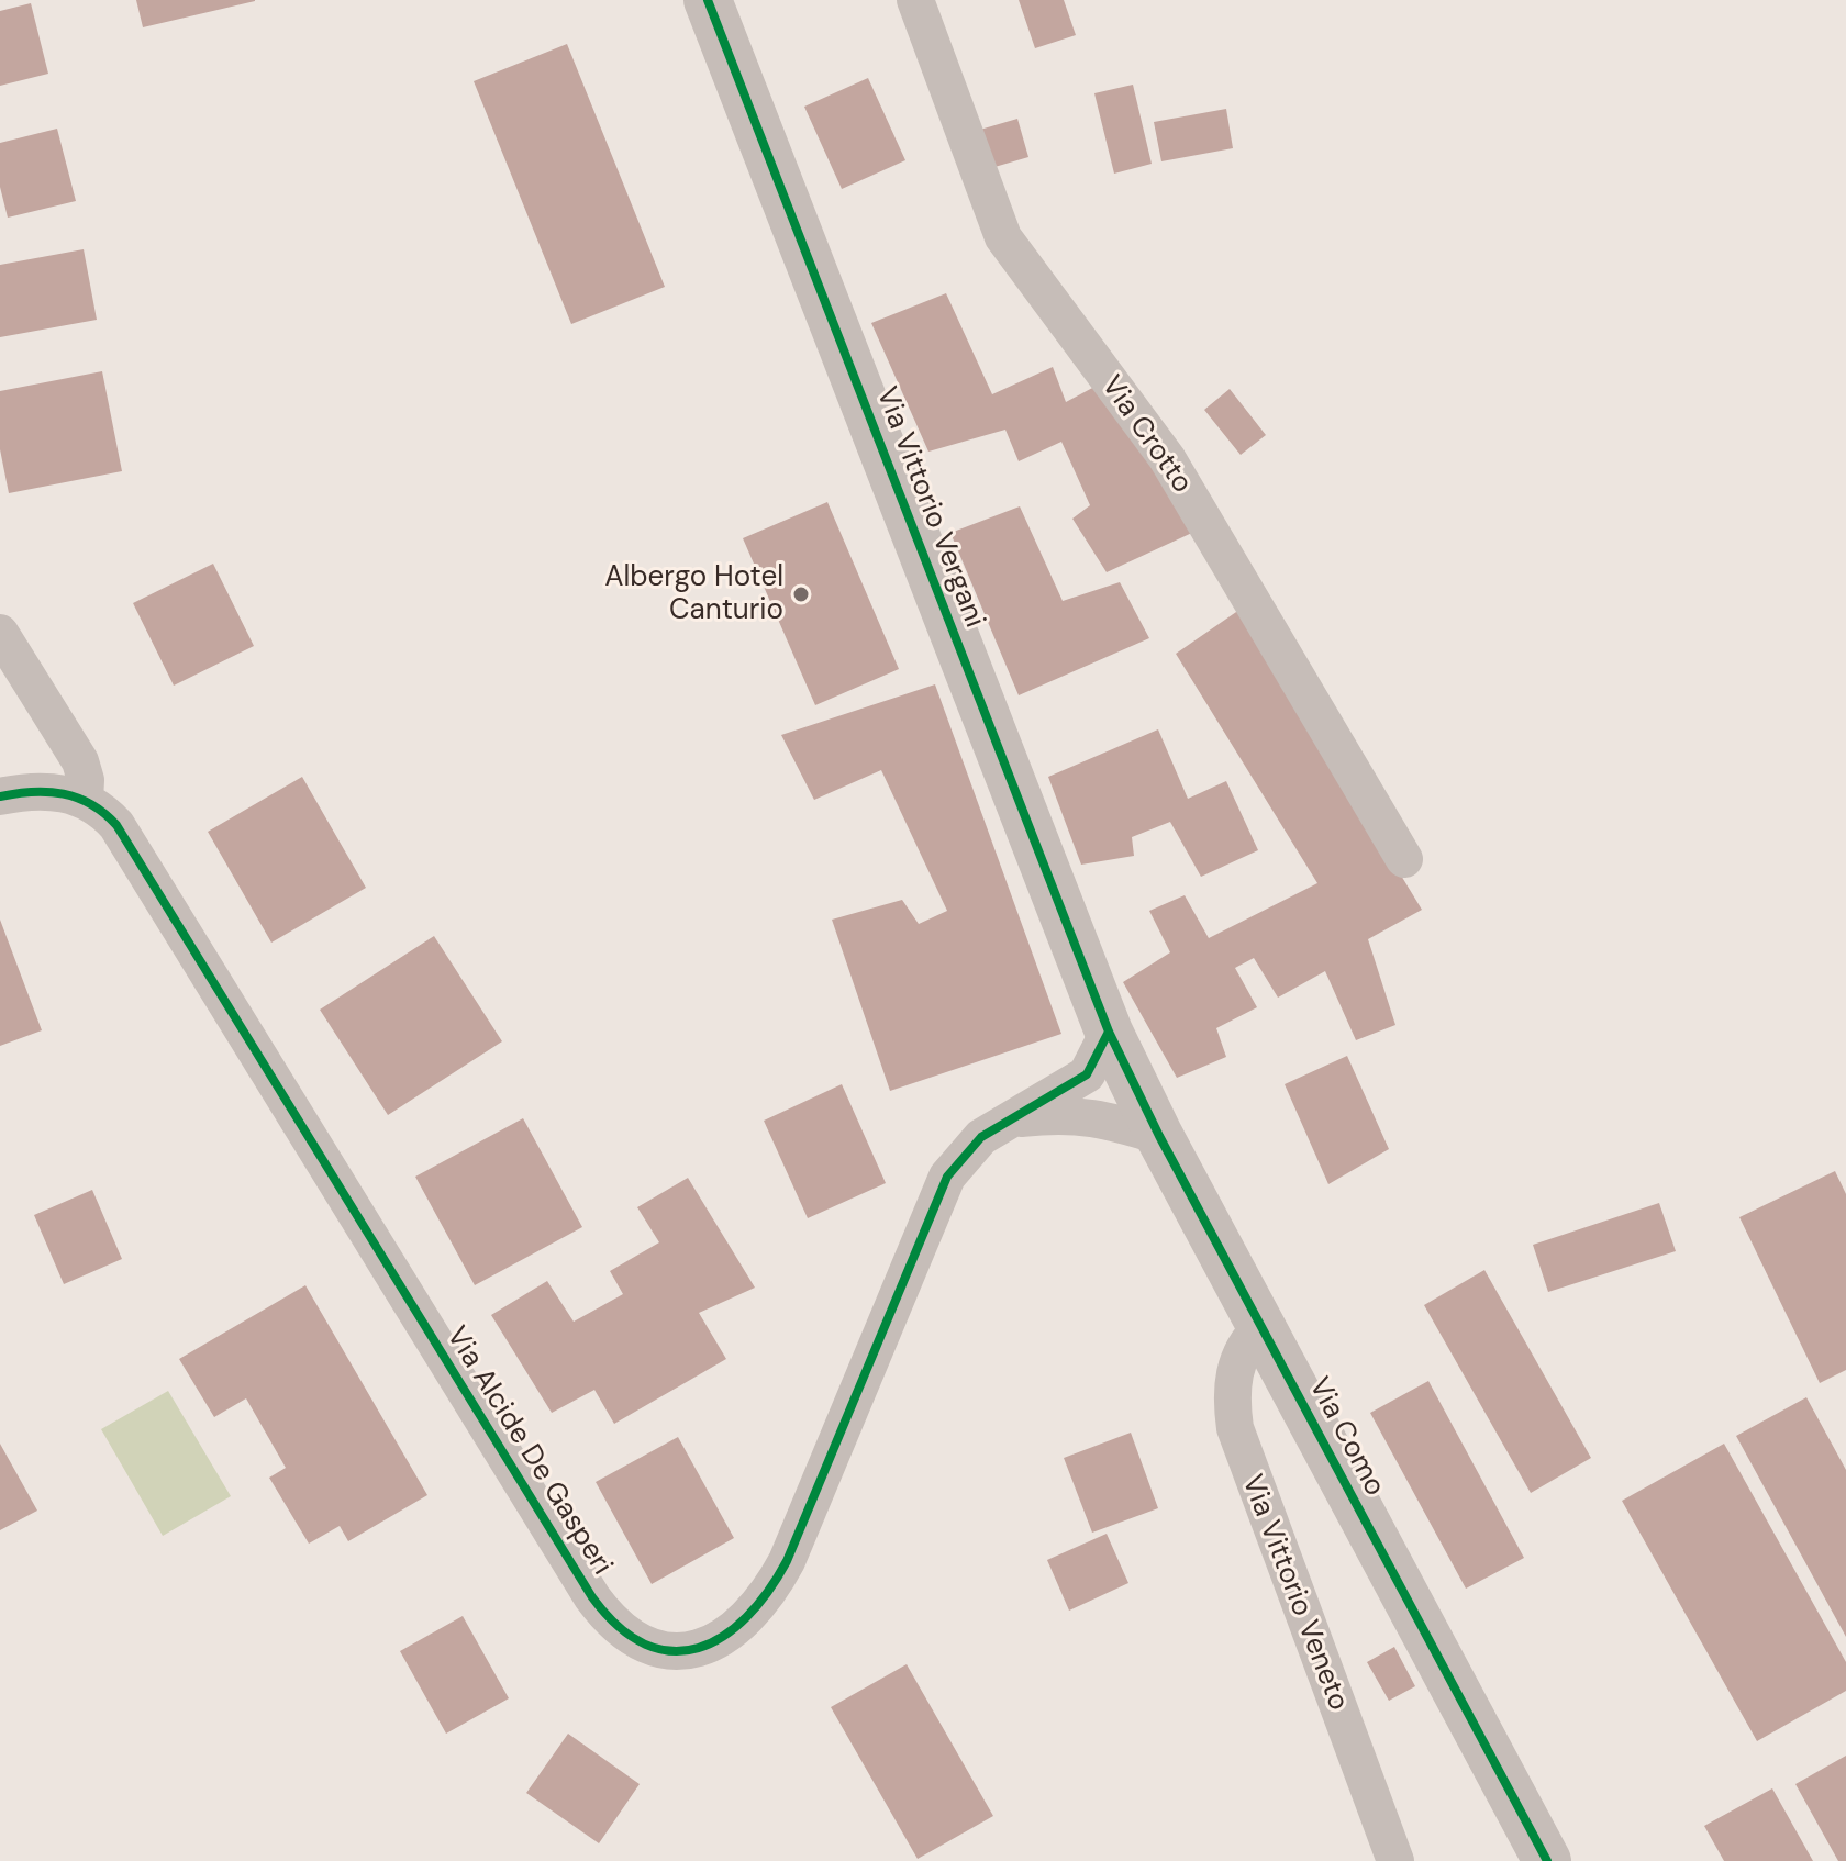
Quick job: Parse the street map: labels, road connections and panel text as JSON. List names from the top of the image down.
{
  "streets": {
    "street": [
      "Via Crotto",
      "Via Vittorio Vergani",
      "Via Como",
      "Via Alcide De Gasperi",
      "Via Vittorio Veneto"
    ]
  },
  "crossings": [
    ["Via Vittorio Vergani", "Via Como"],
    ["Via Vittorio Vergani", "Via Alcide De Gasperi"],
    ["Via Como", "Via Alcide De Gasperi"],
    ["Via Como", "Via Vittorio Veneto"]
  ],
  "places": ["Albergo Hotel Canturio"]
}
